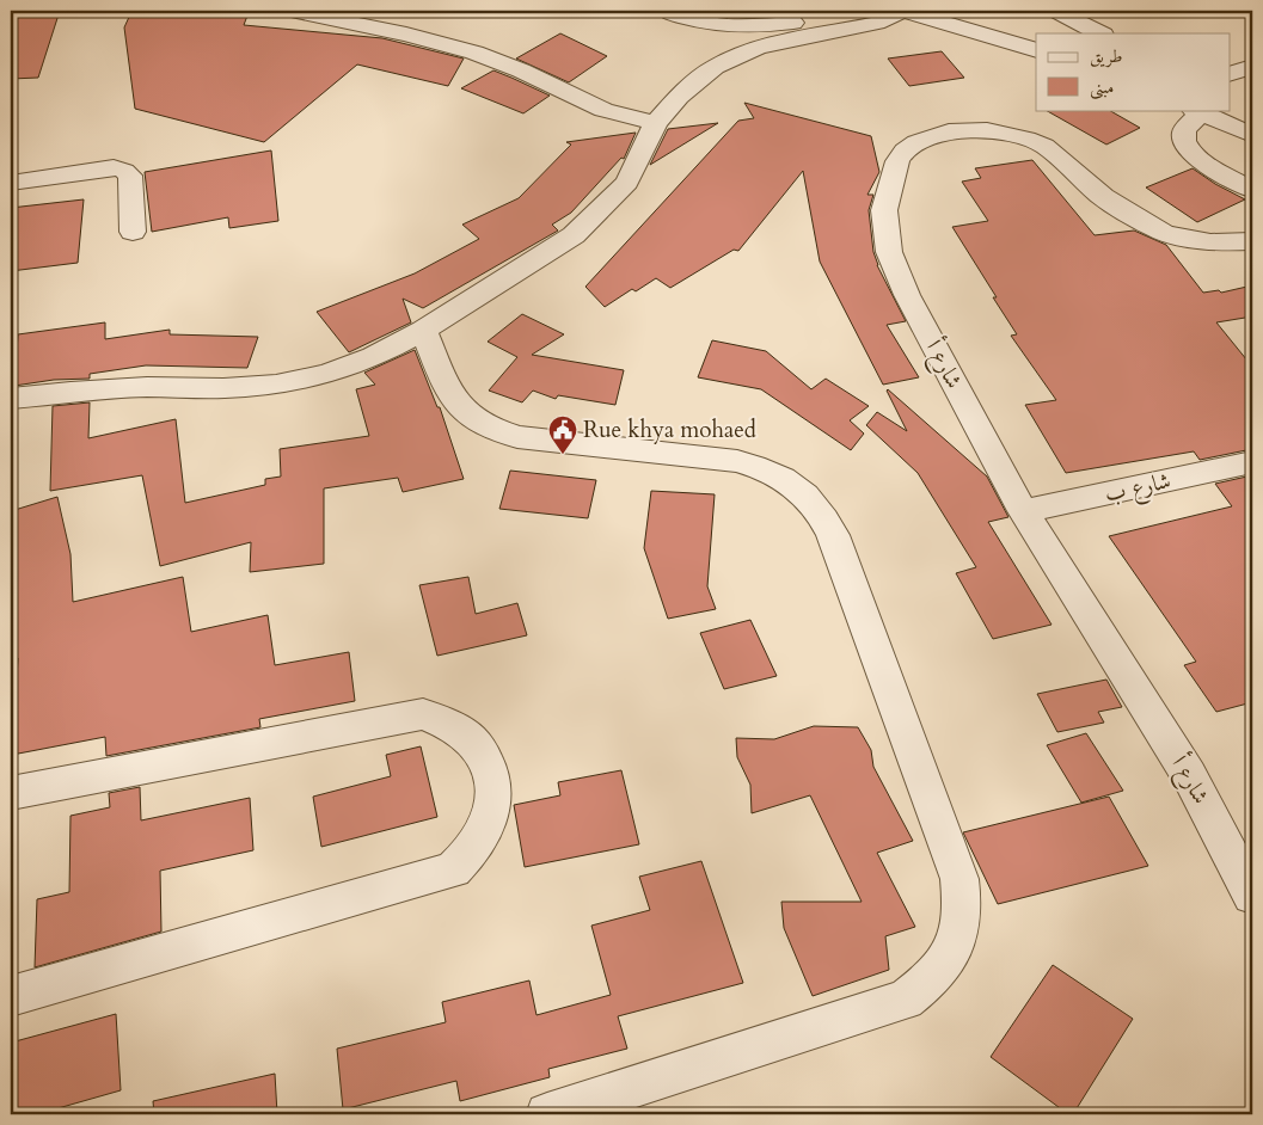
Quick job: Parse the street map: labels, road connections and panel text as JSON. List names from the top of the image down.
{
  "streets": {
    "street": ["شارع أ", "شارع ب"]
  },
  "crossings": [
    ["شارع أ", "شارع ب"]
  ],
  "places": {
    "public building": ["Rue khya mohaed"]
  },
  "legend": ["طريق", "مبنى"]
}
